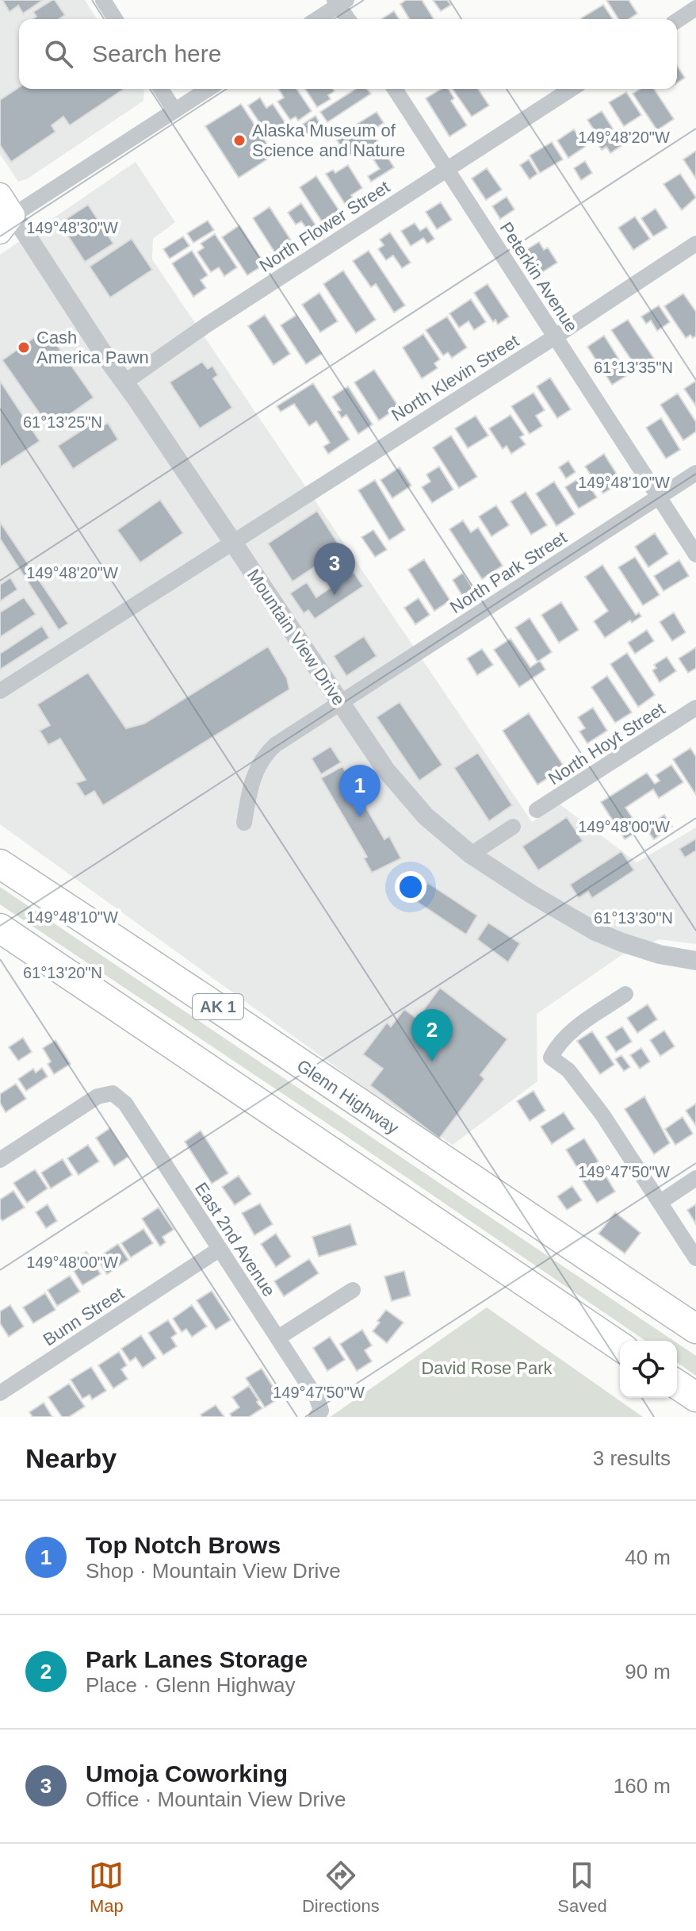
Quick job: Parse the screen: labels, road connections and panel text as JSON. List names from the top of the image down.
{
  "streets": {
    "highway": ["AK 1", "Glenn Highway"],
    "main road": ["Mountain View Drive"],
    "street": [
      "North Flower Street",
      "Peterkin Avenue",
      "North Klevin Street",
      "North Park Street",
      "North Hoyt Street",
      "East 2nd Avenue",
      "Bunn Street"
    ]
  },
  "crossings": [
    ["North Flower Street", "Peterkin Avenue"],
    ["North Flower Street", "Mountain View Drive"],
    ["Peterkin Avenue", "North Klevin Street"],
    ["Peterkin Avenue", "North Park Street"],
    ["North Klevin Street", "Mountain View Drive"],
    ["North Park Street", "Mountain View Drive"],
    ["East 2nd Avenue", "Bunn Street"]
  ],
  "parks": ["David Rose Park"],
  "places": ["Alaska Museum of Science and Nature", "Cash America Pawn"],
  "page": {
    "search": "Search here",
    "pins": ["3", "1", "2"],
    "heading": ["Nearby", "3 results"],
    "list": [
      {
        "mark": "1",
        "name": "Top Notch Brows",
        "note": "Shop · Mountain View Drive",
        "value": "40 m"
      },
      {
        "mark": "2",
        "name": "Park Lanes Storage",
        "note": "Place · Glenn Highway",
        "value": "90 m"
      },
      {
        "mark": "3",
        "name": "Umoja Coworking",
        "note": "Office · Mountain View Drive",
        "value": "160 m"
      }
    ],
    "nav": ["Map", "Directions", "Saved"]
  },
  "coordinates": [
    "149°48'20\"W",
    "149°48'30\"W",
    "61°13'35\"N",
    "61°13'25\"N",
    "149°48'10\"W",
    "149°48'00\"W",
    "61°13'30\"N",
    "61°13'20\"N",
    "149°47'50\"W"
  ]
}
